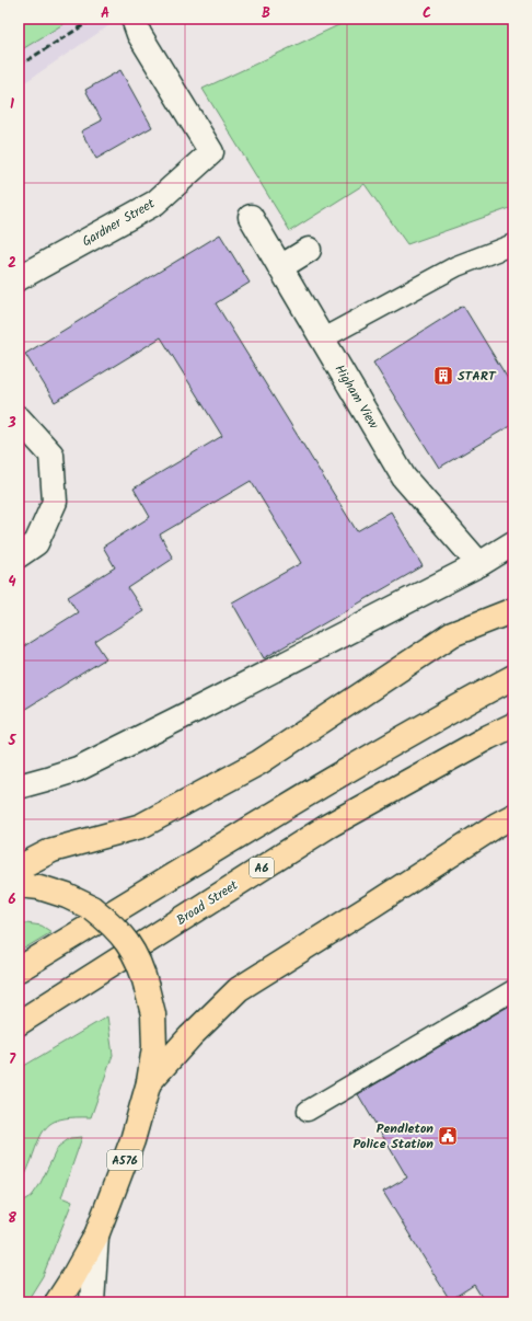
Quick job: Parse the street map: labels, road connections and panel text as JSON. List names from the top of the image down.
{
  "streets": {
    "highway": ["A6", "Broad Street", "A576"],
    "street": ["Gardner Street", "Higham View"]
  },
  "places": {
    "building": ["START"],
    "public building": ["Pendleton Police Station"]
  },
  "grid": {
    "columns": ["A", "B", "C"],
    "rows": [
      "1",
      "2",
      "3",
      "4",
      "5",
      "6",
      "7",
      "8"
    ]
  }
}
